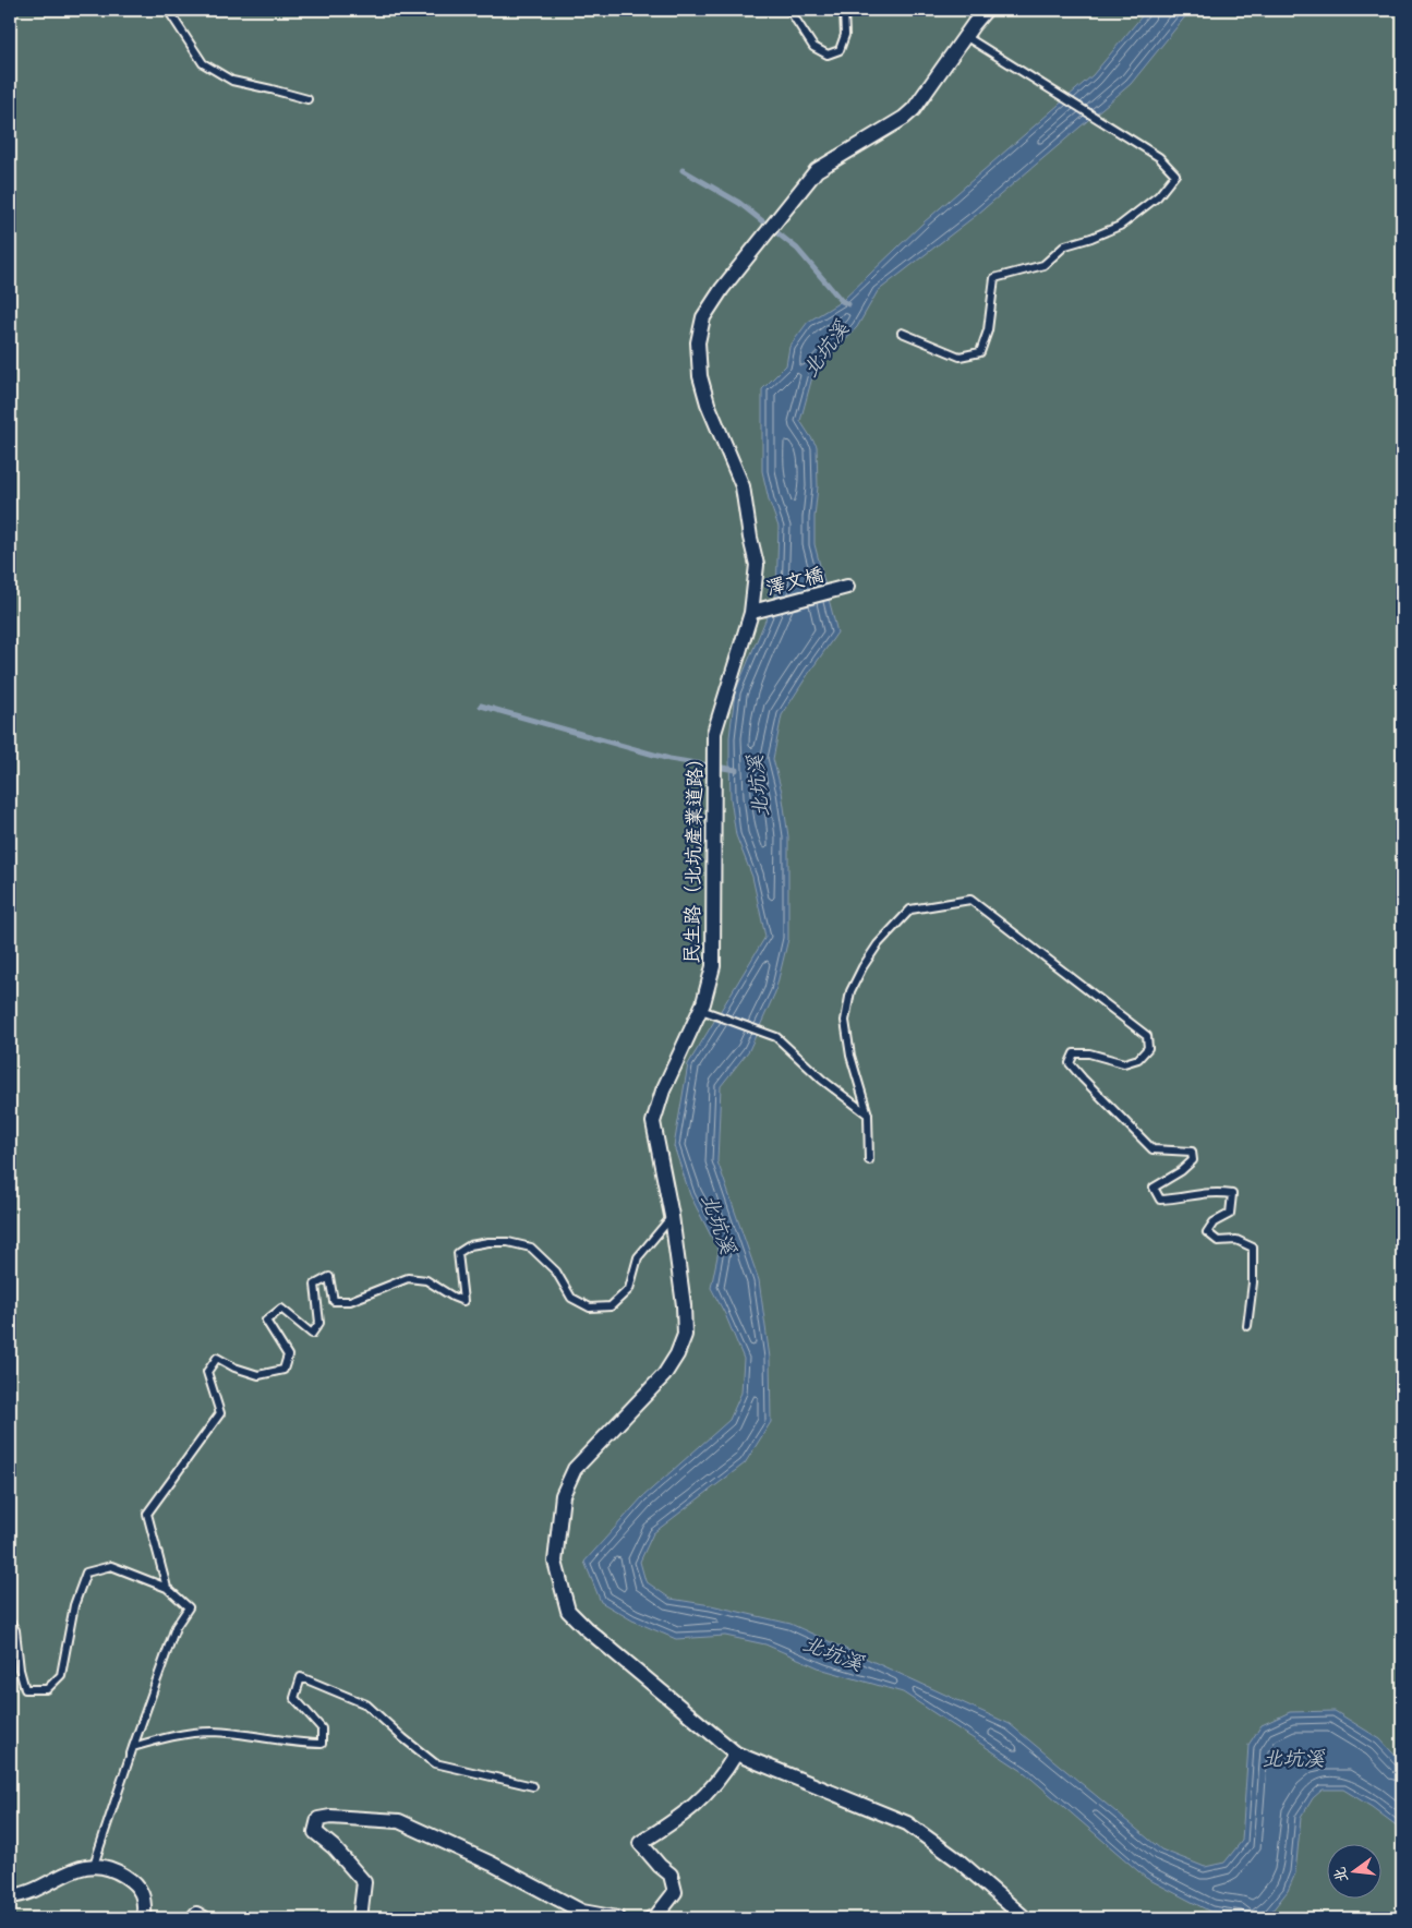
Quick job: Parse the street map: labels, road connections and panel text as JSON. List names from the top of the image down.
{
  "streets": {
    "street": ["澤文橋", "民生路（北坑產業道路）"]
  },
  "water": ["北坑溪"],
  "north": "left"
}
